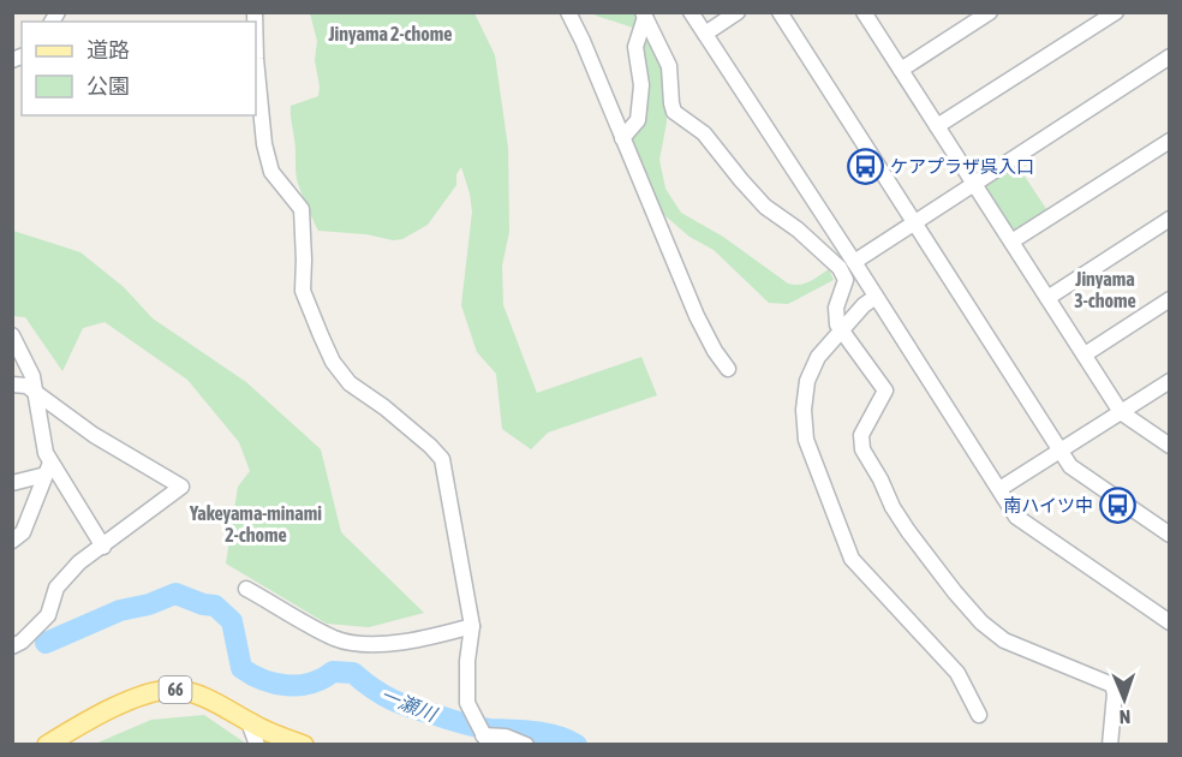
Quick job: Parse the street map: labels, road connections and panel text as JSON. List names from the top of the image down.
{
  "streets": {
    "main road": ["66"]
  },
  "districts": ["Jinyama 2-chome", "Jinyama 3-chome", "Yakeyama-minami 2-chome"],
  "water": ["一瀬川"],
  "places": {
    "bus stop": ["ケアプラザ呉入口", "南ハイツ中"]
  },
  "legend": ["道路", "公園"],
  "north": "bottom"
}
